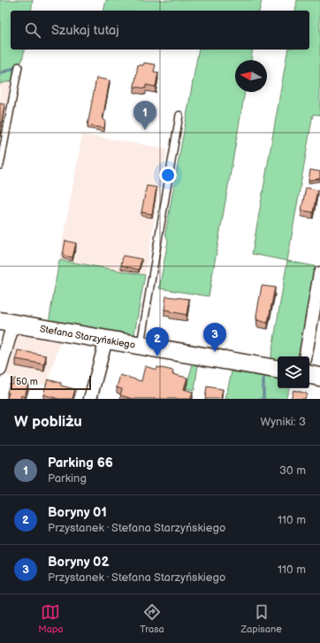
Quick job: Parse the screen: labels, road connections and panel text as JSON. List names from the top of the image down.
{
  "streets": {
    "street": ["Stefana Starzyńskiego"]
  },
  "scale_bar": "50 m",
  "north": "left",
  "page": {
    "search": "Szukaj tutaj",
    "pins": ["1", "3", "2"],
    "scale": "50 m",
    "heading": ["W pobliżu", "Wyniki: 3"],
    "list": [
      {
        "mark": "1",
        "name": "Parking 66",
        "note": "Parking",
        "value": "30 m"
      },
      {
        "mark": "2",
        "name": "Boryny 01",
        "note": "Przystanek · Stefana Starzyńskiego",
        "value": "110 m"
      },
      {
        "mark": "3",
        "name": "Boryny 02",
        "note": "Przystanek · Stefana Starzyńskiego",
        "value": "110 m"
      }
    ],
    "nav": ["Mapa", "Trasa", "Zapisane"]
  }
}
